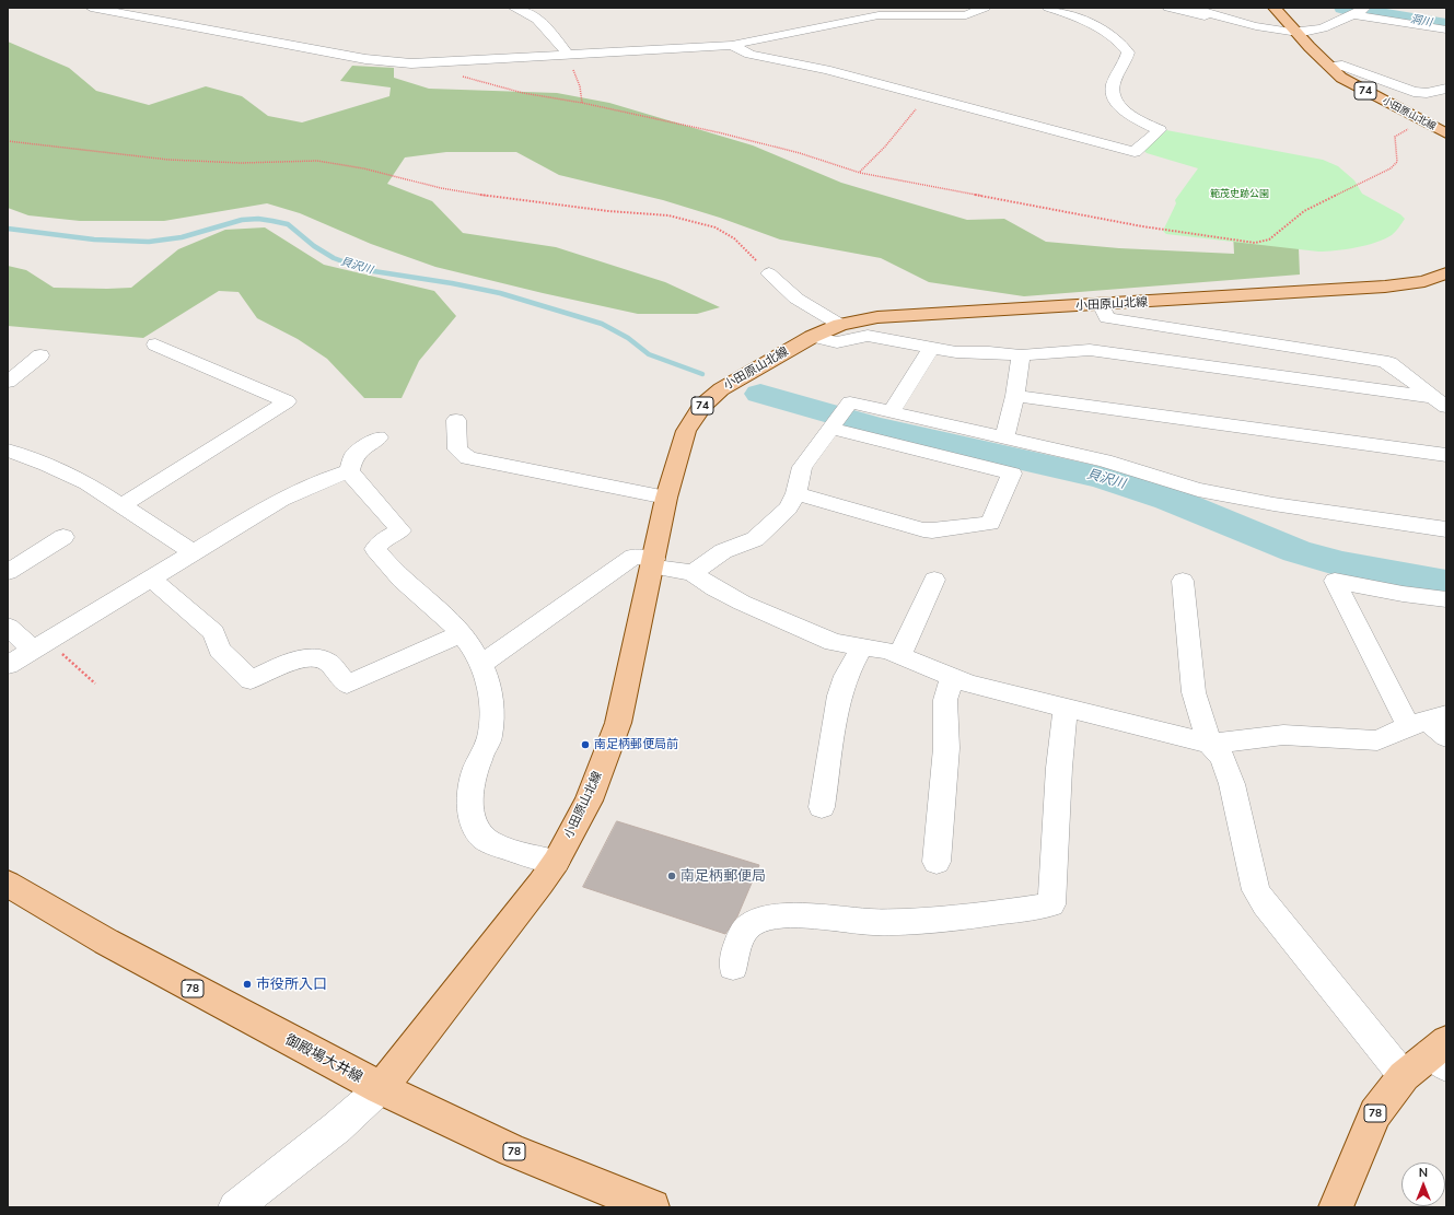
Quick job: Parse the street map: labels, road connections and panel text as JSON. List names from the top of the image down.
{
  "streets": {
    "main road": [
      "74",
      "小田原山北線",
      "78",
      "御殿場大井線"
    ]
  },
  "crossings": [
    ["小田原山北線", "御殿場大井線"]
  ],
  "water": ["洞川", "貝沢川"],
  "parks": ["範茂史跡公園"],
  "places": ["南足柄郵便局前", "南足柄郵便局", "市役所入口"],
  "north": "top"
}
